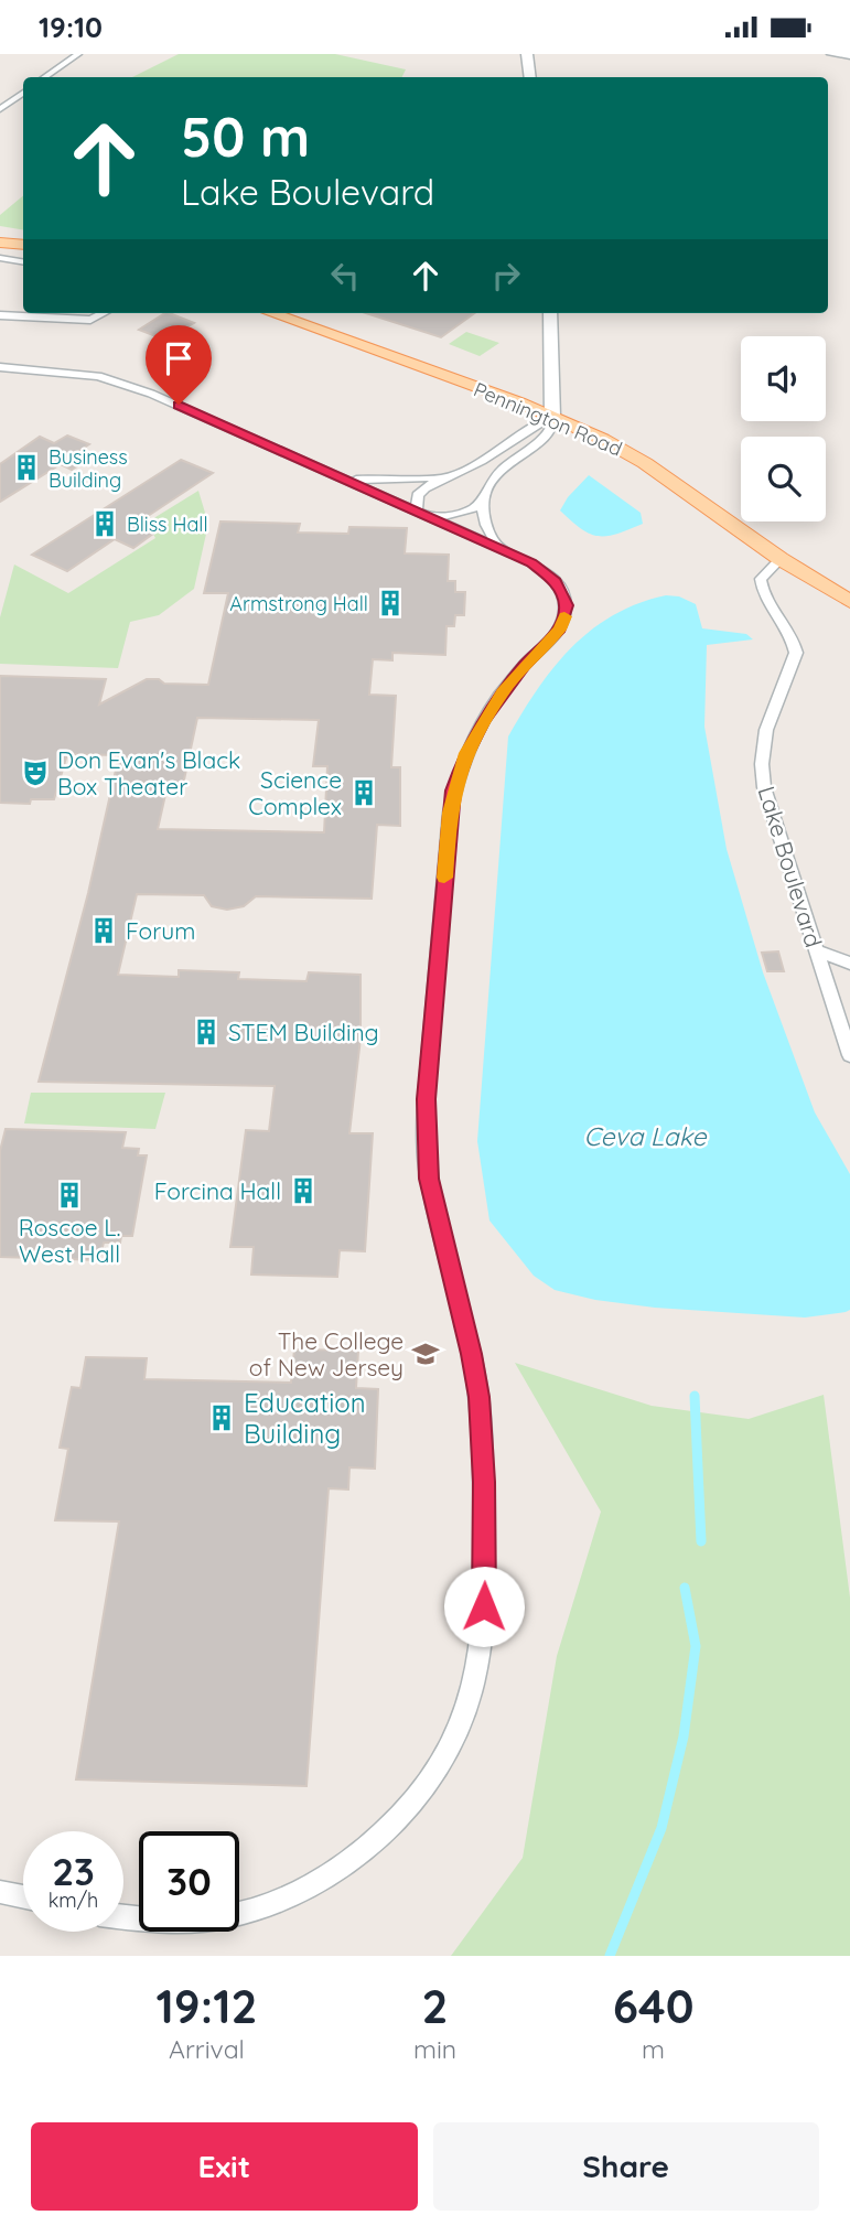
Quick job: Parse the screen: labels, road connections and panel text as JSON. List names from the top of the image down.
{
  "streets": {
    "main road": ["Pennington Road"],
    "street": ["Lake Boulevard"]
  },
  "crossings": [
    ["Pennington Road", "Lake Boulevard"]
  ],
  "water": ["Ceva Lake"],
  "places": {
    "building": [
      "Business Building",
      "Bliss Hall",
      "Armstrong Hall",
      "Science Complex",
      "Forum",
      "STEM Building",
      "Forcina Hall",
      "Roscoe L. West Hall",
      "Education Building"
    ],
    "theatre": ["Don Evan's Black Box Theater"],
    "school or university": ["The College of New Jersey"]
  },
  "page": {
    "status": "19:10",
    "turn": ["50 m", "Lake Boulevard"],
    "speed": "23 km/h",
    "limit": "30",
    "eta": [
      "19:12",
      "Arrival",
      "2",
      "min",
      "640",
      "m"
    ],
    "buttons": ["Exit", "Share"]
  }
}
